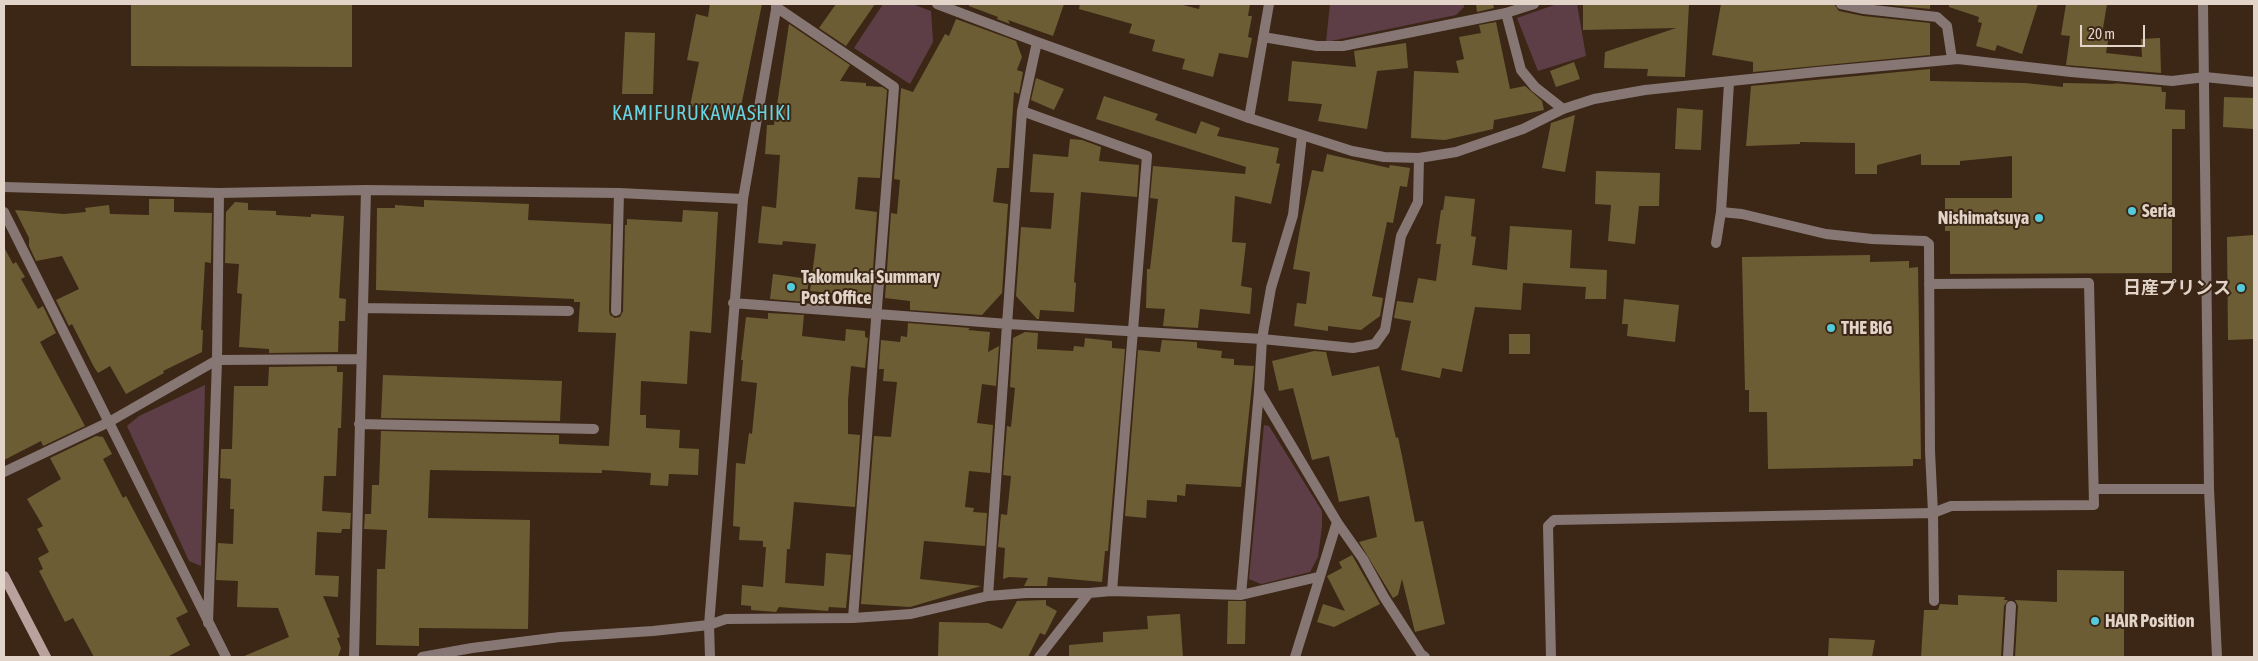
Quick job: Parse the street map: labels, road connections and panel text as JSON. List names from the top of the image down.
{
  "districts": ["KAMIFURUKAWASHIKI"],
  "places": [
    "Seria",
    "Nishimatsuya",
    "Takomukai Summary Post Office",
    "日産プリンス",
    "THE BIG",
    "HAIR Position"
  ],
  "scale_bar": "20 m"
}
